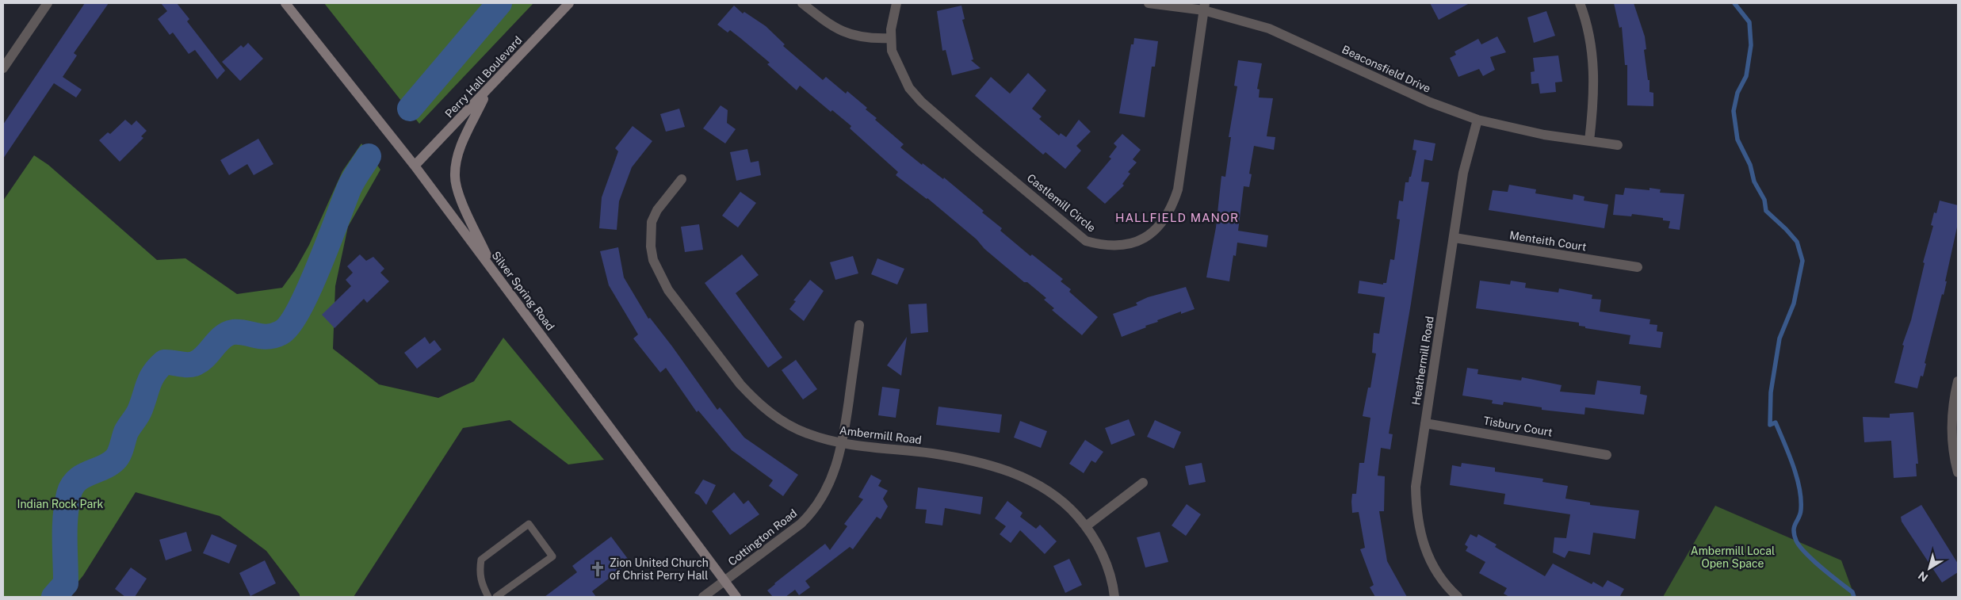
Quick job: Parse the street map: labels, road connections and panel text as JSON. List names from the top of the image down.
{
  "streets": {
    "main road": ["Perry Hall Boulevard", "Silver Spring Road"],
    "street": [
      "Beaconsfield Drive",
      "Castlemill Circle",
      "Menteith Court",
      "Heathermill Road",
      "Tisbury Court",
      "Ambermill Road",
      "Cottington Road"
    ]
  },
  "crossings": [
    ["Beaconsfield Drive", "Castlemill Circle"],
    ["Beaconsfield Drive", "Heathermill Road"],
    ["Perry Hall Boulevard", "Silver Spring Road"],
    ["Menteith Court", "Heathermill Road"],
    ["Silver Spring Road", "Cottington Road"],
    ["Heathermill Road", "Tisbury Court"],
    ["Ambermill Road", "Cottington Road"]
  ],
  "districts": ["HALLFIELD MANOR"],
  "parks": ["Indian Rock Park", "Ambermill Local Open Space"],
  "places": {
    "church": ["Zion United Church of Christ Perry Hall"]
  },
  "north": "bottom left"
}
